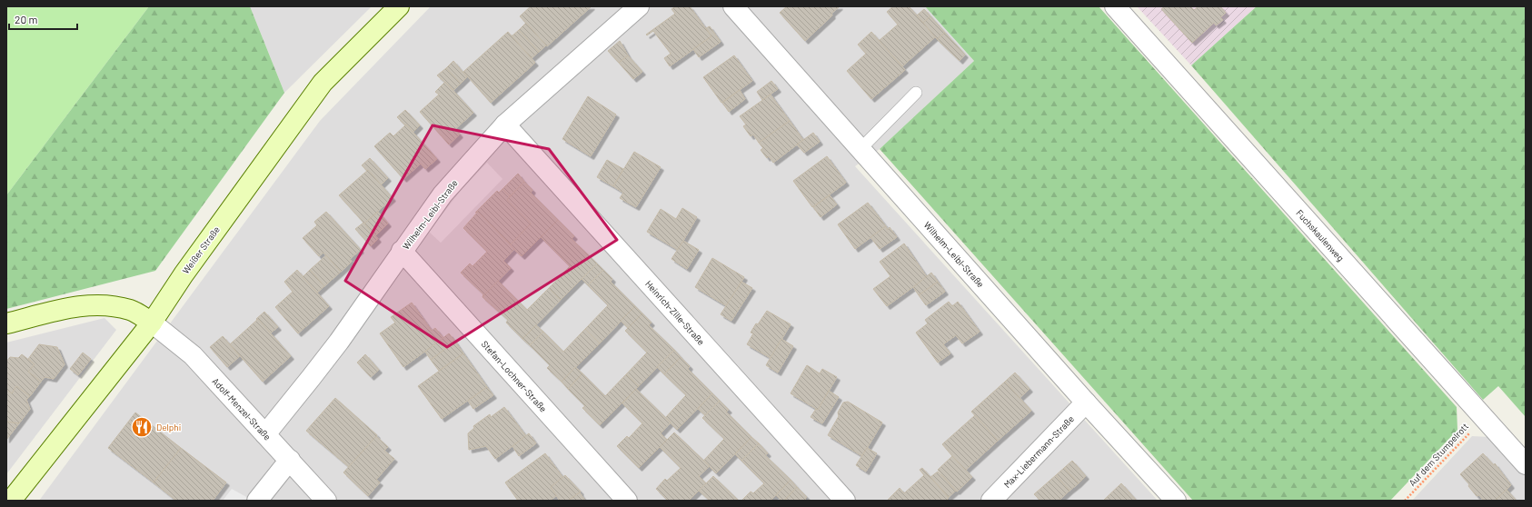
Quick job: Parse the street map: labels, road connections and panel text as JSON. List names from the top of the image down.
{
  "streets": {
    "street": [
      "Wilhelm-Leibl-Straße",
      "Fuchskaulenweg",
      "Weißer Straße",
      "Heinrich-Zille-Straße",
      "Stefan-Lochner-Straße",
      "Adolf-Menzel-Straße",
      "Max-Liebermann-Straße"
    ],
    "path": ["Auf dem Stumpelrott"]
  },
  "crossings": [
    ["Wilhelm-Leibl-Straße", "Heinrich-Zille-Straße"],
    ["Wilhelm-Leibl-Straße", "Stefan-Lochner-Straße"],
    ["Wilhelm-Leibl-Straße", "Adolf-Menzel-Straße"],
    ["Wilhelm-Leibl-Straße", "Max-Liebermann-Straße"],
    ["Fuchskaulenweg", "Auf dem Stumpelrott"],
    ["Weißer Straße", "Adolf-Menzel-Straße"]
  ],
  "places": {
    "restaurant": ["Delphi"]
  },
  "scale_bar": "20 m"
}
